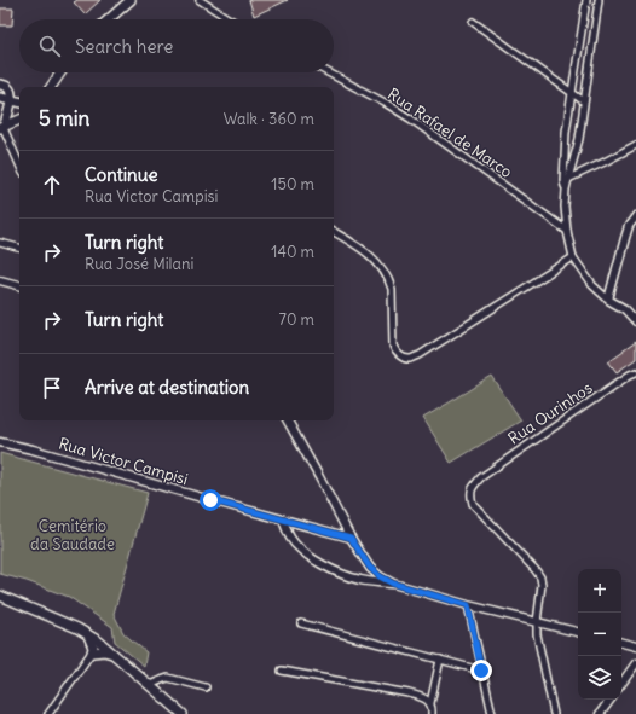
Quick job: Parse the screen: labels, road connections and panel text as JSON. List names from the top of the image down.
{
  "streets": {
    "street": ["Rua Rafael de Marco", "Rua Ourinhos", "Rua Victor Campisi"]
  },
  "parks": ["Cemitério da Saudade"],
  "page": {
    "search": "Search here",
    "heading": ["5 min", "Walk · 360 m"],
    "list": [
      ["Continue", "Rua Victor Campisi", "150 m"],
      ["Turn right", "Rua José Milani", "140 m"],
      ["Turn right", "70 m"],
      "Arrive at destination"
    ],
    "map_buttons": ["+", "−"]
  }
}
